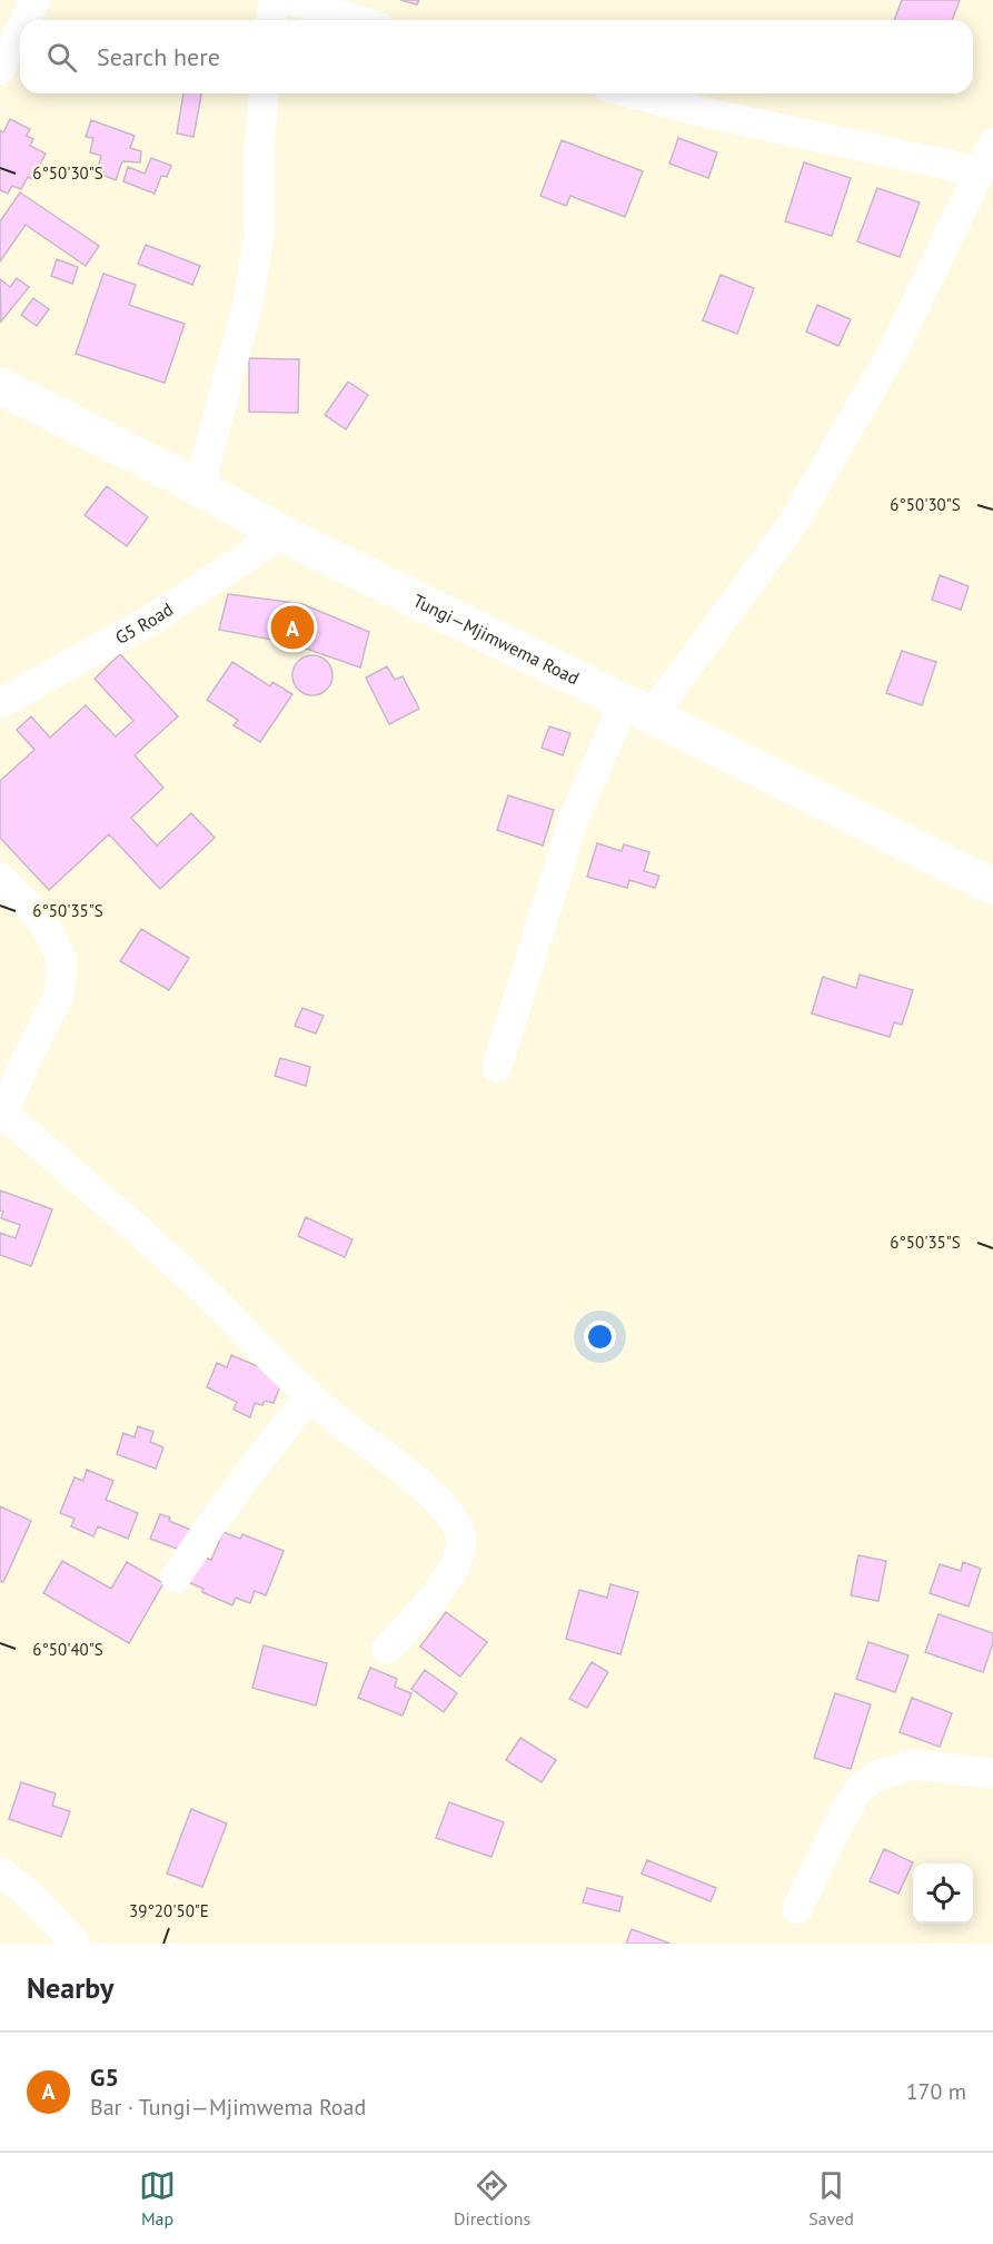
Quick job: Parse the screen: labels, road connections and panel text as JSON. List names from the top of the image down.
{
  "streets": {
    "street": ["G5 Road", "Tungi—Mjimwema Road"]
  },
  "crossings": [
    ["G5 Road", "Tungi—Mjimwema Road"]
  ],
  "page": {
    "search": "Search here",
    "pins": "A",
    "heading": "Nearby",
    "list": [
      {
        "mark": "A",
        "name": "G5",
        "note": "Bar · Tungi—Mjimwema Road",
        "value": "170 m"
      }
    ],
    "nav": ["Map", "Directions", "Saved"]
  },
  "coordinates": [
    "6°50'30\"S",
    "6°50'35\"S",
    "6°50'40\"S",
    "39°20'50\"E"
  ]
}
